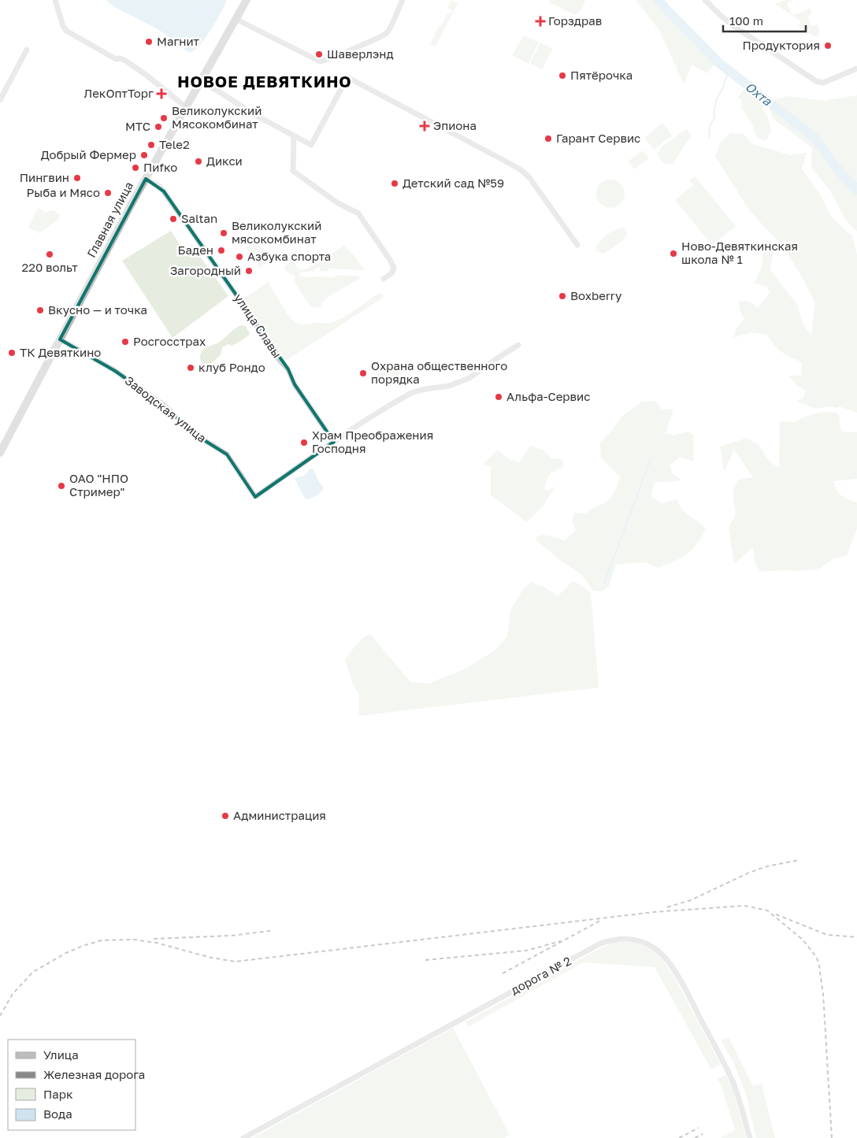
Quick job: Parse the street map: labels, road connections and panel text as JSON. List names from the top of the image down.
{
  "streets": {
    "main road": ["Главная улица"],
    "street": ["улица Славы", "Заводская улица", "дорога № 2"]
  },
  "crossings": [
    ["Главная улица", "улица Славы"],
    ["Главная улица", "Заводская улица"],
    ["улица Славы", "Заводская улица"]
  ],
  "districts": ["НОВОЕ ДЕВЯТКИНО"],
  "water": ["Охта"],
  "places": {
    "health": ["Горздрав", "ЛекОптТорг", "Эпиона"],
    "other": [
      "Магнит",
      "Продуктория",
      "Шаверлэнд",
      "Пятёрочка",
      "Великолукский Мясокомбинат",
      "МТС",
      "Гарант Сервис",
      "Tele2",
      "Добрый Фермер",
      "Дикси",
      "Пиfко",
      "Пингвин",
      "Детский сад №59",
      "Рыба и Мясо",
      "Saltan",
      "Великолукский мясокомбинат",
      "Баден",
      "Ново-Девяткинская школа № 1",
      "220 вольт",
      "Азбука спорта",
      "Загородный",
      "Boxberry",
      "Вкусно — и точка",
      "Росгосстрах",
      "ТК Девяткино",
      "клуб Рондо",
      "Охрана общественного порядка",
      "Альфа-Сервис",
      "Храм Преображения Господня",
      "ОАО \"НПО Стример\"",
      "Администрация"
    ]
  },
  "legend": [
    "Улица",
    "Железная дорога",
    "Парк",
    "Вода"
  ],
  "scale_bar": "100 m"
}
